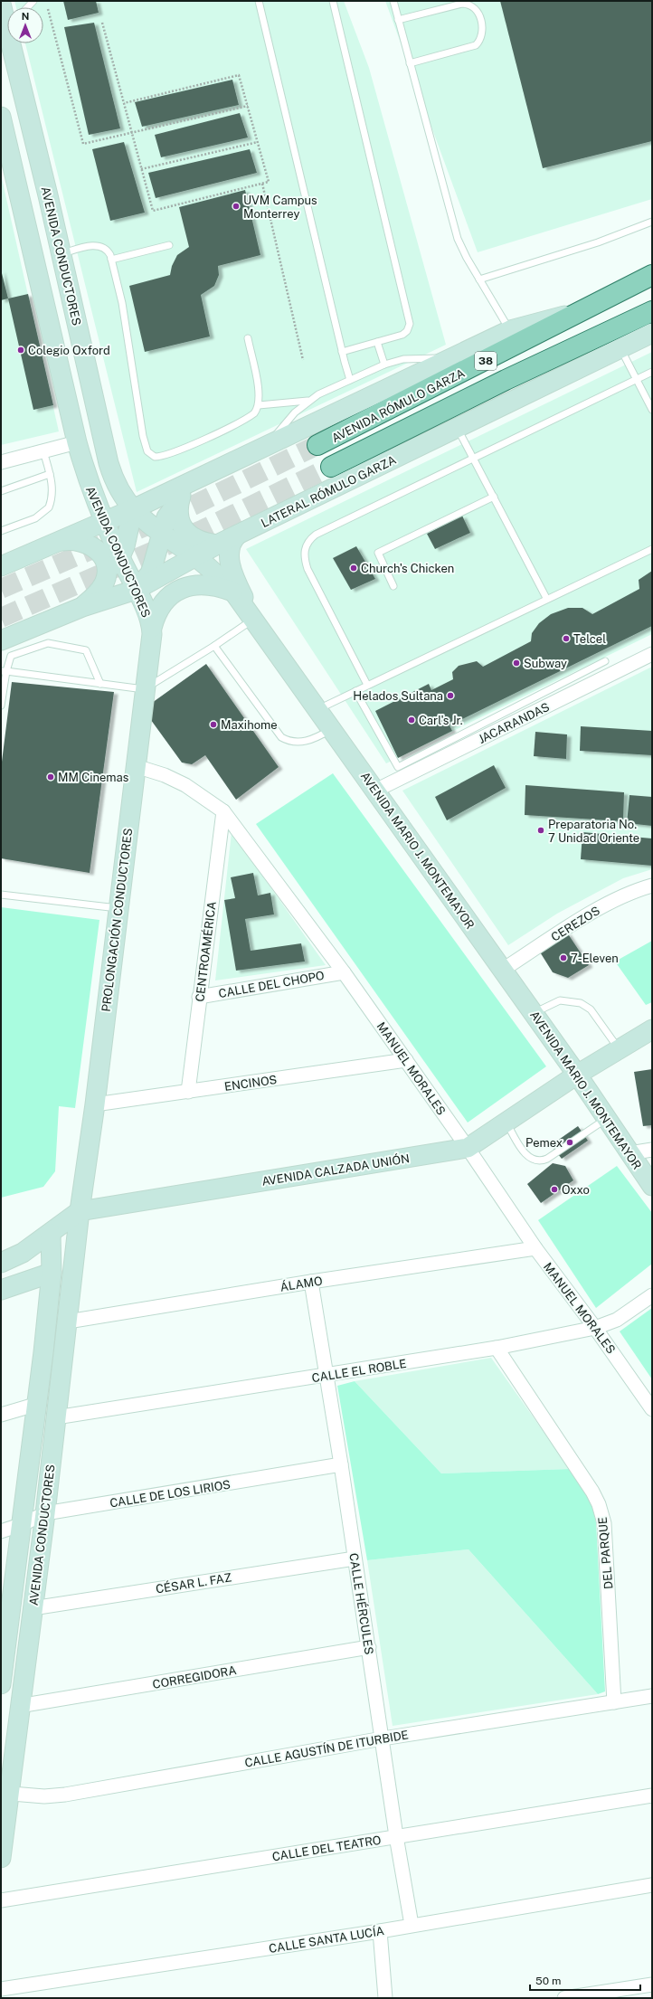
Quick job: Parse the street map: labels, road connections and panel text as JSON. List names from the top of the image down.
{
  "streets": {
    "main road": [
      "AVENIDA CONDUCTORES",
      "38",
      "AVENIDA RÓMULO GARZA",
      "LATERAL RÓMULO GARZA",
      "AVENIDA MARIO J. MONTEMAYOR",
      "PROLONGACIÓN CONDUCTORES",
      "AVENIDA CALZADA UNIÓN"
    ],
    "street": [
      "JACARANDAS",
      "CEREZOS",
      "CENTROAMÉRICA",
      "CALLE DEL CHOPO",
      "MANUEL MORALES",
      "ENCINOS",
      "ÁLAMO",
      "CALLE EL ROBLE",
      "CALLE DE LOS LIRIOS",
      "DEL PARQUE",
      "CÉSAR L. FAZ",
      "CALLE HÉRCULES",
      "CORREGIDORA",
      "CALLE AGUSTÍN DE ITURBIDE",
      "CALLE DEL TEATRO",
      "CALLE SANTA LUCÍA"
    ]
  },
  "crossings": [
    ["AVENIDA CONDUCTORES", "LATERAL RÓMULO GARZA"],
    ["AVENIDA CONDUCTORES", "AVENIDA MARIO J. MONTEMAYOR"],
    ["AVENIDA CONDUCTORES", "PROLONGACIÓN CONDUCTORES"],
    ["AVENIDA CONDUCTORES", "AVENIDA CALZADA UNIÓN"],
    ["AVENIDA CONDUCTORES", "ÁLAMO"],
    ["AVENIDA CONDUCTORES", "CALLE EL ROBLE"],
    ["AVENIDA CONDUCTORES", "CALLE DE LOS LIRIOS"],
    ["AVENIDA CONDUCTORES", "CÉSAR L. FAZ"],
    ["AVENIDA CONDUCTORES", "CORREGIDORA"],
    ["AVENIDA CONDUCTORES", "CALLE AGUSTÍN DE ITURBIDE"],
    ["LATERAL RÓMULO GARZA", "AVENIDA MARIO J. MONTEMAYOR"],
    ["JACARANDAS", "AVENIDA MARIO J. MONTEMAYOR"],
    ["AVENIDA MARIO J. MONTEMAYOR", "PROLONGACIÓN CONDUCTORES"],
    ["AVENIDA MARIO J. MONTEMAYOR", "CEREZOS"],
    ["AVENIDA MARIO J. MONTEMAYOR", "AVENIDA CALZADA UNIÓN"],
    ["PROLONGACIÓN CONDUCTORES", "MANUEL MORALES"],
    ["PROLONGACIÓN CONDUCTORES", "ENCINOS"],
    ["PROLONGACIÓN CONDUCTORES", "AVENIDA CALZADA UNIÓN"],
    ["CENTROAMÉRICA", "CALLE DEL CHOPO"],
    ["CENTROAMÉRICA", "MANUEL MORALES"],
    ["CENTROAMÉRICA", "ENCINOS"],
    ["CALLE DEL CHOPO", "MANUEL MORALES"],
    ["MANUEL MORALES", "ENCINOS"],
    ["MANUEL MORALES", "AVENIDA CALZADA UNIÓN"],
    ["MANUEL MORALES", "ÁLAMO"],
    ["MANUEL MORALES", "CALLE EL ROBLE"],
    ["ÁLAMO", "CALLE HÉRCULES"],
    ["CALLE EL ROBLE", "DEL PARQUE"],
    ["CALLE EL ROBLE", "CALLE HÉRCULES"],
    ["CALLE DE LOS LIRIOS", "CALLE HÉRCULES"],
    ["DEL PARQUE", "CALLE AGUSTÍN DE ITURBIDE"],
    ["CÉSAR L. FAZ", "CALLE HÉRCULES"],
    ["CALLE HÉRCULES", "CORREGIDORA"],
    ["CALLE HÉRCULES", "CALLE AGUSTÍN DE ITURBIDE"],
    ["CALLE HÉRCULES", "CALLE DEL TEATRO"],
    ["CALLE HÉRCULES", "CALLE SANTA LUCÍA"]
  ],
  "places": [
    "UVM Campus Monterrey",
    "Colegio Oxford",
    "Church's Chicken",
    "Telcel",
    "Subway",
    "Helados Sultana",
    "Carl's Jr.",
    "Maxihome",
    "MM Cinemas",
    "Preparatoria No. 7 Unidad Oriente",
    "7-Eleven",
    "Pemex",
    "Oxxo"
  ],
  "scale_bar": "50 m",
  "north": "top"
}
